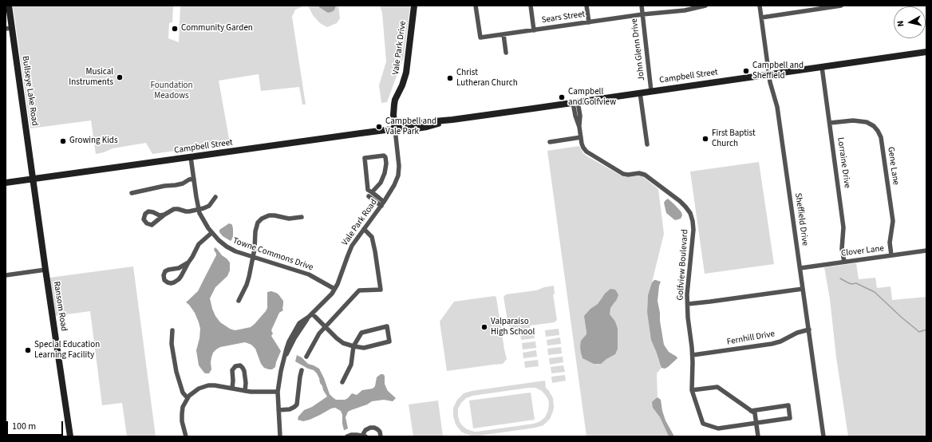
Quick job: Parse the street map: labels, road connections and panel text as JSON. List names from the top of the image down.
{
  "streets": {
    "main road": [
      "Vale Park Drive",
      "Campbell Street",
      "Bullseye Lake Road",
      "Ransom Road"
    ],
    "street": [
      "Sears Street",
      "John Glenn Drive",
      "Lorraine Drive",
      "Gene Lane",
      "Sheffield Drive",
      "Vale Park Road",
      "Clover Lane",
      "Towne Commons Drive",
      "Golfview Boulevard",
      "Fernhill Drive"
    ]
  },
  "crossings": [
    ["Sears Street", "John Glenn Drive"],
    ["Vale Park Drive", "Campbell Street"],
    ["Vale Park Drive", "Vale Park Road"],
    ["John Glenn Drive", "Campbell Street"],
    ["Campbell Street", "Bullseye Lake Road"],
    ["Campbell Street", "Lorraine Drive"],
    ["Campbell Street", "Sheffield Drive"],
    ["Campbell Street", "Vale Park Road"],
    ["Campbell Street", "Towne Commons Drive"],
    ["Campbell Street", "Golfview Boulevard"],
    ["Campbell Street", "Ransom Road"],
    ["Bullseye Lake Road", "Ransom Road"],
    ["Lorraine Drive", "Gene Lane"],
    ["Lorraine Drive", "Clover Lane"],
    ["Gene Lane", "Clover Lane"],
    ["Sheffield Drive", "Clover Lane"],
    ["Sheffield Drive", "Fernhill Drive"],
    ["Vale Park Road", "Towne Commons Drive"],
    ["Golfview Boulevard", "Fernhill Drive"]
  ],
  "parks": ["Foundation Meadows"],
  "places": [
    "Community Garden",
    "Campbell and Sheffield",
    "Musical Instruments",
    "Christ Lutheran Church",
    "Campbell and Golfview",
    "Campbell and Vale Park",
    "First Baptist Church",
    "Growing Kids",
    "Valparaiso High School",
    "Special Education Learning Facility"
  ],
  "scale_bar": "100 m",
  "north": "left"
}
